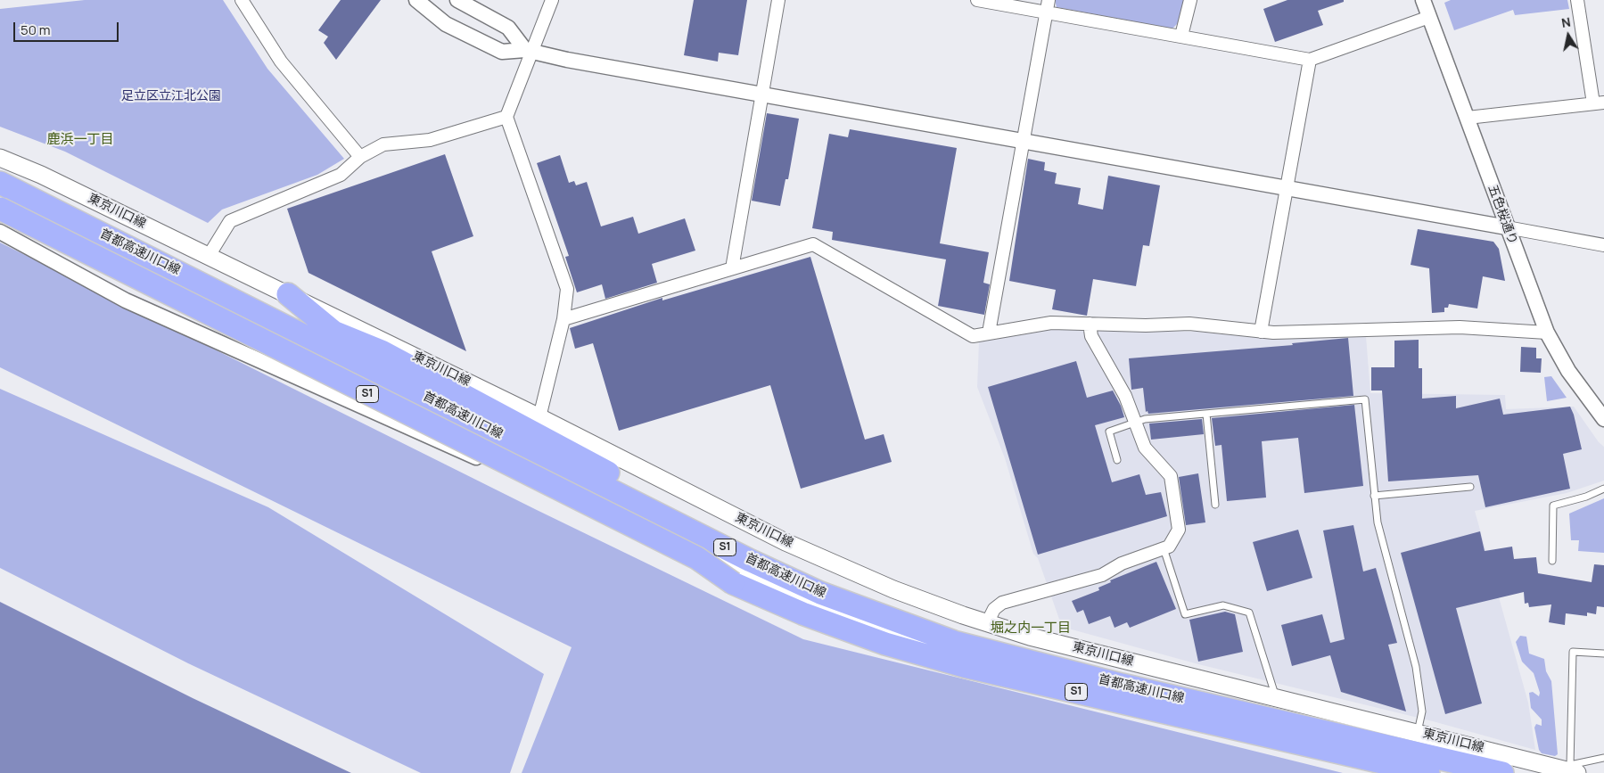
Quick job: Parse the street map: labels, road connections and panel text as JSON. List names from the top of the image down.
{
  "streets": {
    "highway": ["首都高速川口線", "S1"],
    "main road": ["東京川口線"],
    "street": ["五色桜通り"]
  },
  "crossings": [
    ["首都高速川口線", "S1"]
  ],
  "districts": ["鹿浜一丁目", "堀之内一丁目"],
  "parks": ["足立区立江北公園"],
  "scale_bar": "50 m",
  "north": "top"
}
